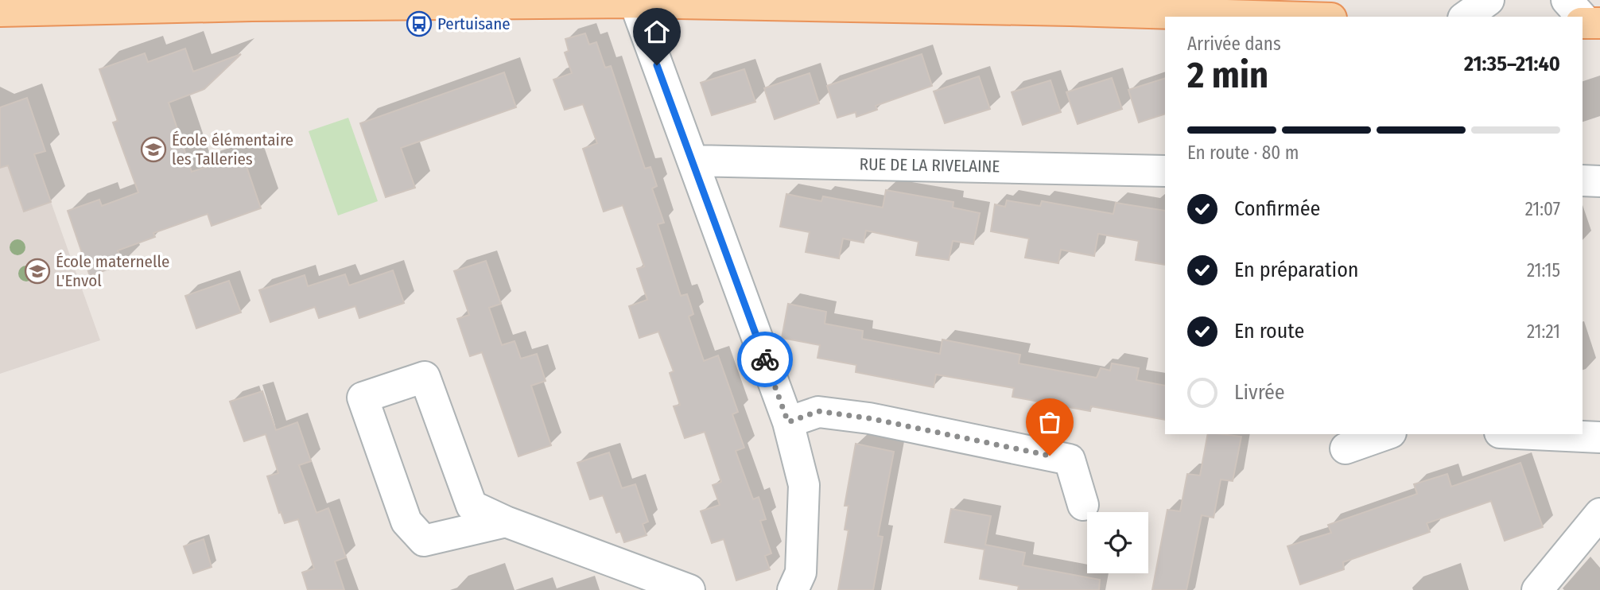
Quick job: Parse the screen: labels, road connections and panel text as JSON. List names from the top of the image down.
{
  "streets": {
    "street": ["RUE DE LA RIVELAINE"]
  },
  "places": {
    "bus stop": ["Pertuisane"],
    "school or university": ["École élémentaire les Talleries", "École maternelle L'Envol"]
  },
  "page": {
    "heading": ["2 min", "Arrivée dans", "21:35–21:40"],
    "bar": "En route · 80 m",
    "list": [
      ["Confirmée", "21:07"],
      ["En préparation", "21:15"],
      ["En route", "21:21"],
      "Livrée"
    ]
  }
}
